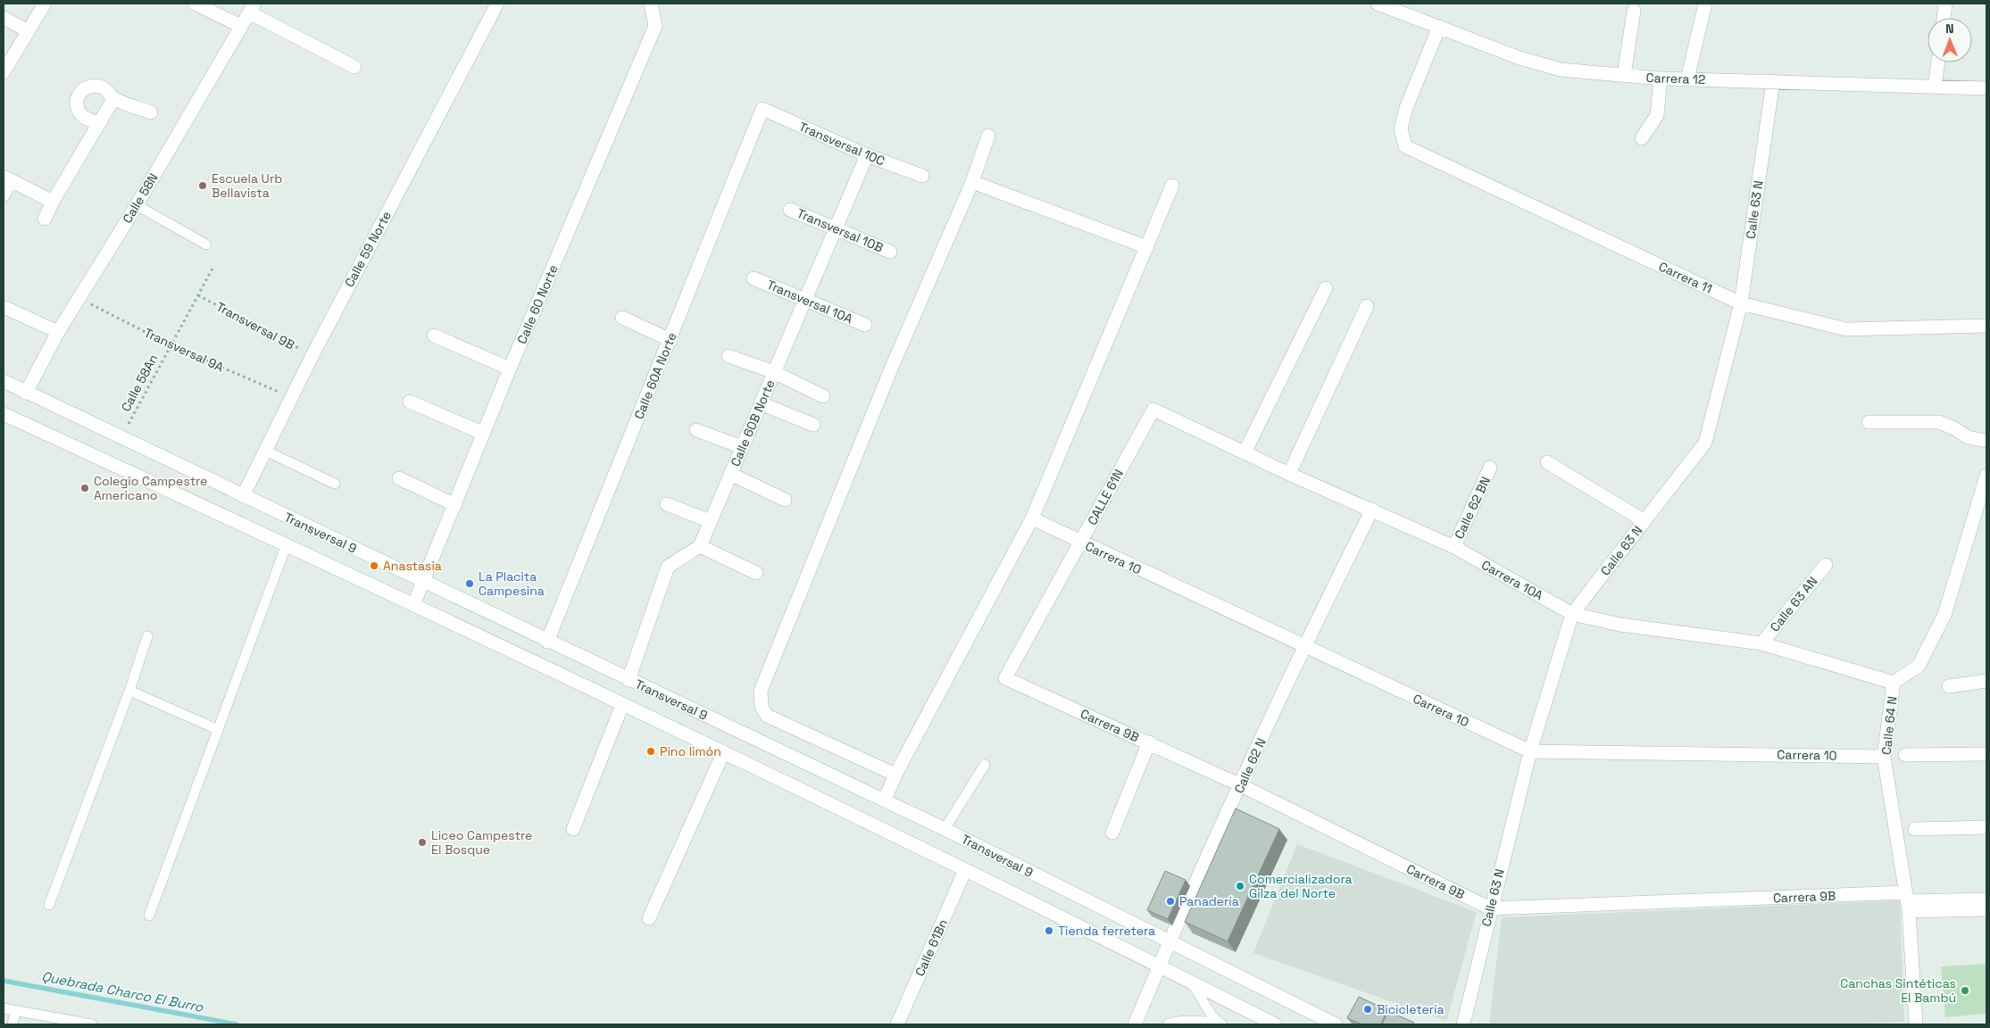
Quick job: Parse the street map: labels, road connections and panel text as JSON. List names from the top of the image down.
{
  "streets": {
    "street": [
      "Carrera 12",
      "Transversal 10C",
      "Calle 58N",
      "Calle 63 N",
      "Transversal 10B",
      "Calle 59 Norte",
      "Carrera 11",
      "Transversal 10A",
      "Calle 60 Norte",
      "Calle 60A Norte",
      "Calle 60B Norte",
      "CALLE 61N",
      "Calle 62 BN",
      "Transversal 9",
      "Carrera 10",
      "Carrera 10A",
      "Calle 63 AN",
      "Carrera 9B",
      "Calle 64 N",
      "Calle 62 N",
      "Calle 61Bn"
    ],
    "path": ["Transversal 9B", "Transversal 9A", "Calle 58An"]
  },
  "crossings": [
    ["Carrera 12", "Calle 63 N"],
    ["Carrera 12", "Carrera 11"],
    ["Transversal 10C", "Calle 60A Norte"],
    ["Transversal 10C", "Calle 60B Norte"],
    ["Calle 58N", "Transversal 9A"],
    ["Calle 58N", "Transversal 9"],
    ["Calle 63 N", "Carrera 11"],
    ["Calle 63 N", "Carrera 10"],
    ["Calle 63 N", "Carrera 10A"],
    ["Calle 63 N", "Carrera 9B"],
    ["Transversal 10B", "Calle 60B Norte"],
    ["Calle 59 Norte", "Transversal 9B"],
    ["Calle 59 Norte", "Transversal 9A"],
    ["Calle 59 Norte", "Transversal 9"],
    ["Transversal 10A", "Calle 60B Norte"],
    ["Calle 60 Norte", "Transversal 9"],
    ["Transversal 9B", "Calle 58An"],
    ["Transversal 9A", "Calle 58An"],
    ["Calle 60A Norte", "Transversal 9"],
    ["Calle 58An", "Transversal 9"],
    ["CALLE 61N", "Carrera 10"],
    ["CALLE 61N", "Carrera 10A"],
    ["CALLE 61N", "Carrera 9B"],
    ["Calle 62 BN", "Carrera 10A"],
    ["Transversal 9", "Calle 62 N"],
    ["Transversal 9", "Calle 61Bn"],
    ["Carrera 10", "Calle 64 N"],
    ["Carrera 10", "Calle 62 N"],
    ["Carrera 10A", "Calle 63 AN"],
    ["Carrera 10A", "Calle 64 N"],
    ["Carrera 10A", "Calle 62 N"],
    ["Carrera 9B", "Calle 64 N"],
    ["Carrera 9B", "Calle 62 N"]
  ],
  "water": ["Quebrada Charco El Burro"],
  "places": [
    "Escuela Urb Bellavista",
    "Colegio Campestre Americano",
    "Anastasia",
    "La Placita Campesina",
    "Pino limón",
    "Liceo Campestre El Bosque",
    "Comercializadora Gilza del Norte",
    "Panadería",
    "Tienda ferretera",
    "Canchas Sintéticas El Bambú",
    "Bicicletería"
  ],
  "north": "top"
}
